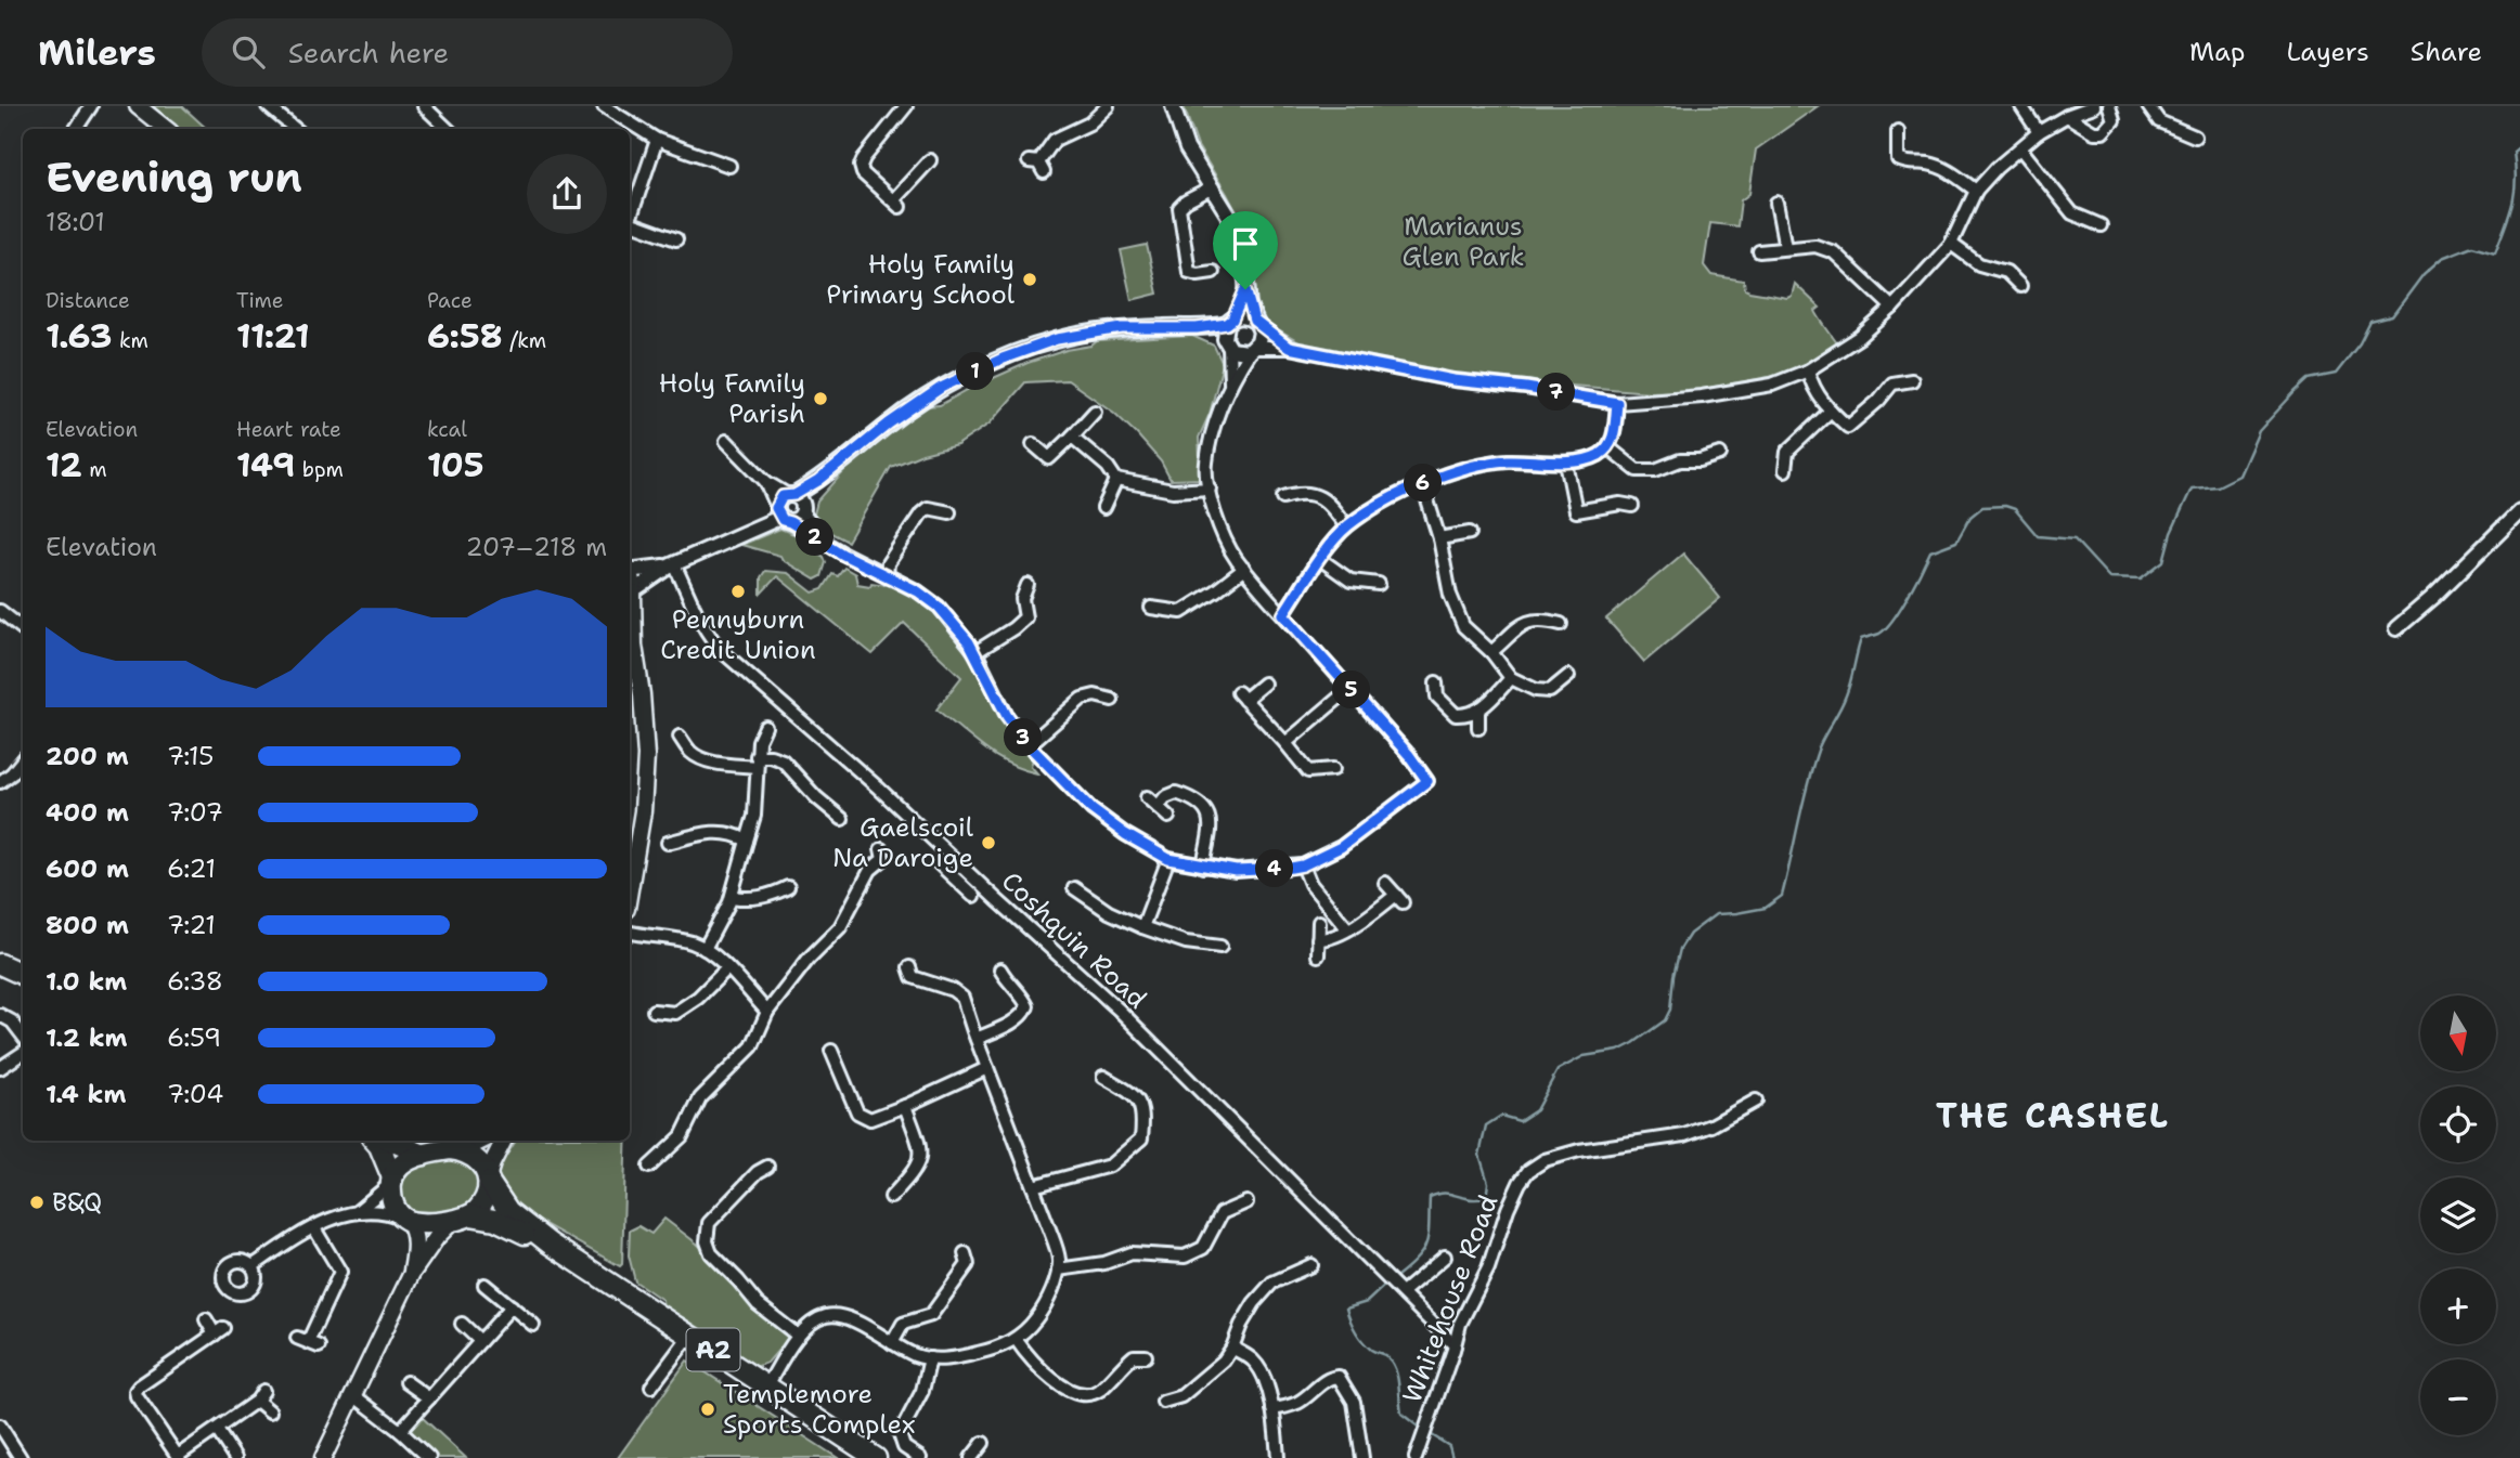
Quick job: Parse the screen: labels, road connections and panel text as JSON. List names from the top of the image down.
{
  "streets": {
    "highway": ["A2"],
    "street": ["Coshquin Road", "Whitehouse Road"]
  },
  "crossings": [
    ["Coshquin Road", "Whitehouse Road"]
  ],
  "districts": ["THE CASHEL"],
  "parks": ["Marianus Glen Park"],
  "places": [
    "Holy Family Primary School",
    "Holy Family Parish",
    "Pennyburn Credit Union",
    "Gaelscoil Na Daroige",
    "B&Q",
    "Templemore Sports Complex"
  ],
  "north": "bottom",
  "page": {
    "header": "Milers",
    "search": "Search here",
    "nav": ["Map", "Layers", "Share"],
    "heading": ["Evening run", "18:01"],
    "stats": [
      ["Distance", "1.63 km"],
      ["Time", "11:21"],
      ["Pace", "6:58 /km"],
      ["Elevation", "12 m"],
      ["Heart rate", "149 bpm"],
      ["kcal", "105"]
    ],
    "pins": [
      "1",
      "7",
      "6",
      "2",
      "5",
      "3",
      "4"
    ],
    "chart": ["Elevation", "207–218 m"],
    "list": [
      {
        "name": "200 m",
        "note": "7:15"
      },
      {
        "name": "400 m",
        "note": "7:07"
      },
      {
        "name": "600 m",
        "note": "6:21"
      },
      {
        "name": "800 m",
        "note": "7:21"
      },
      {
        "name": "1.0 km",
        "note": "6:38"
      },
      {
        "name": "1.2 km",
        "note": "6:59"
      },
      {
        "name": "1.4 km",
        "note": "7:04"
      }
    ],
    "map_buttons": ["+", "−"]
  }
}
